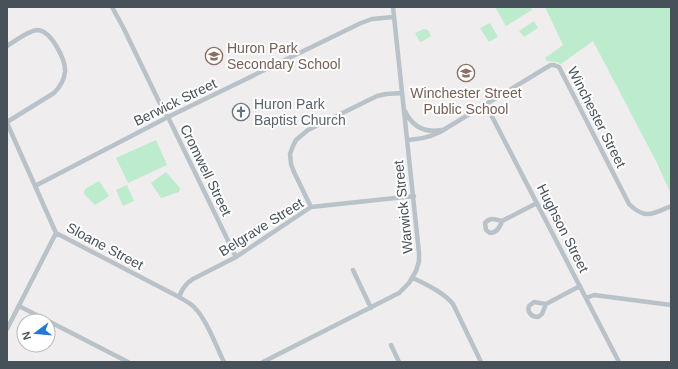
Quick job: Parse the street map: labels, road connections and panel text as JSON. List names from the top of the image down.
{
  "streets": {
    "street": [
      "Berwick Street",
      "Winchester Street",
      "Cromwell Street",
      "Warwick Street",
      "Belgrave Street",
      "Hughson Street",
      "Sloane Street"
    ]
  },
  "crossings": [
    ["Berwick Street", "Cromwell Street"],
    ["Berwick Street", "Warwick Street"],
    ["Berwick Street", "Sloane Street"],
    ["Winchester Street", "Warwick Street"],
    ["Winchester Street", "Hughson Street"],
    ["Cromwell Street", "Belgrave Street"],
    ["Warwick Street", "Belgrave Street"],
    ["Belgrave Street", "Sloane Street"]
  ],
  "places": {
    "school or university": ["Huron Park Secondary School", "Winchester Street Public School"],
    "church": ["Huron Park Baptist Church"]
  },
  "north": "left"
}
